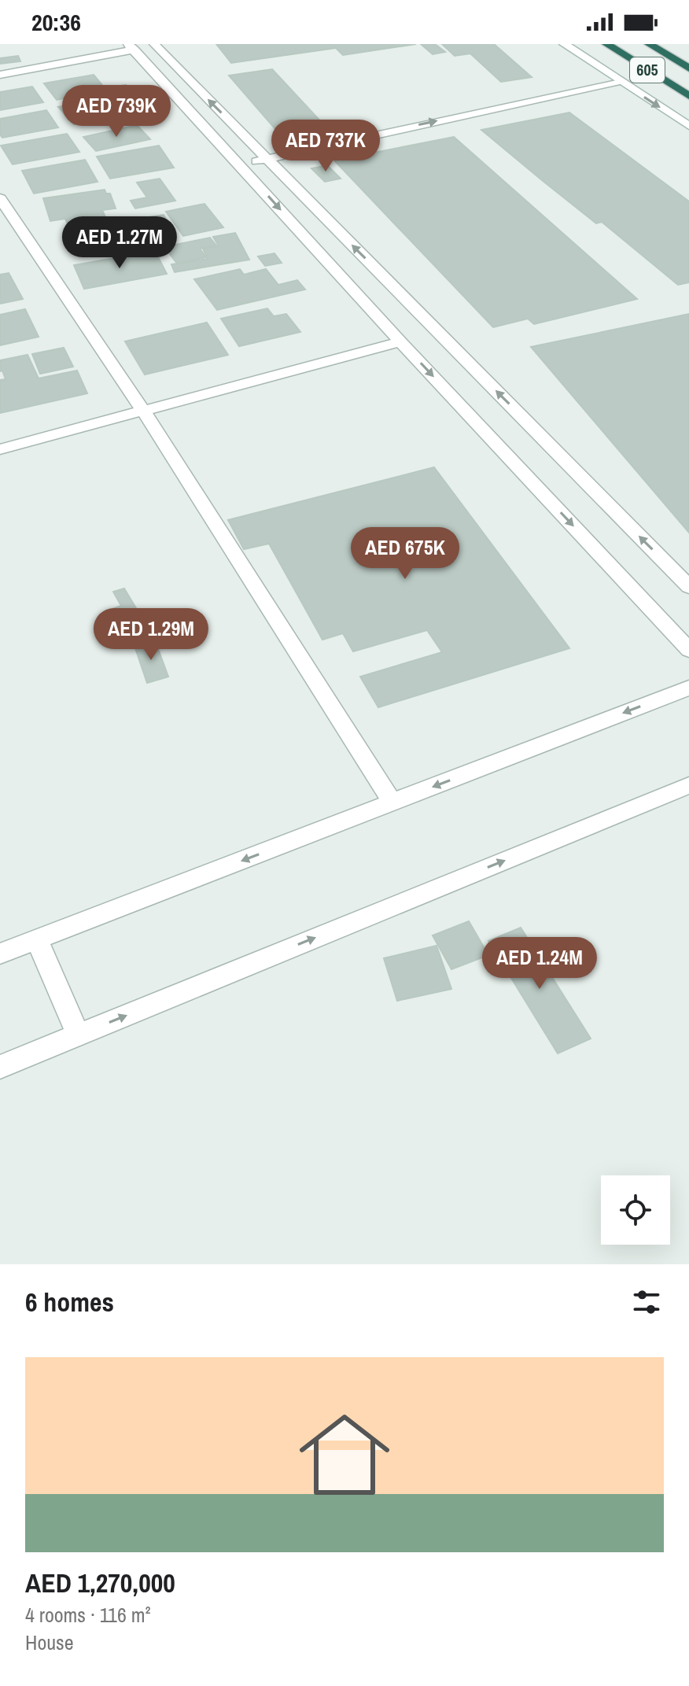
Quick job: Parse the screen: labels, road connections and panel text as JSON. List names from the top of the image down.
{
  "streets": {
    "highway": ["605"]
  },
  "page": {
    "status": "20:36",
    "price": [
      "AED 739K",
      "AED 737K",
      "AED 1.27M",
      "AED 675K",
      "AED 1.29M",
      "AED 1.24M"
    ],
    "heading": "6 homes",
    "list": [
      {
        "name": "AED 1,270,000",
        "note": "4 rooms · 116 m² · House"
      }
    ]
  }
}
